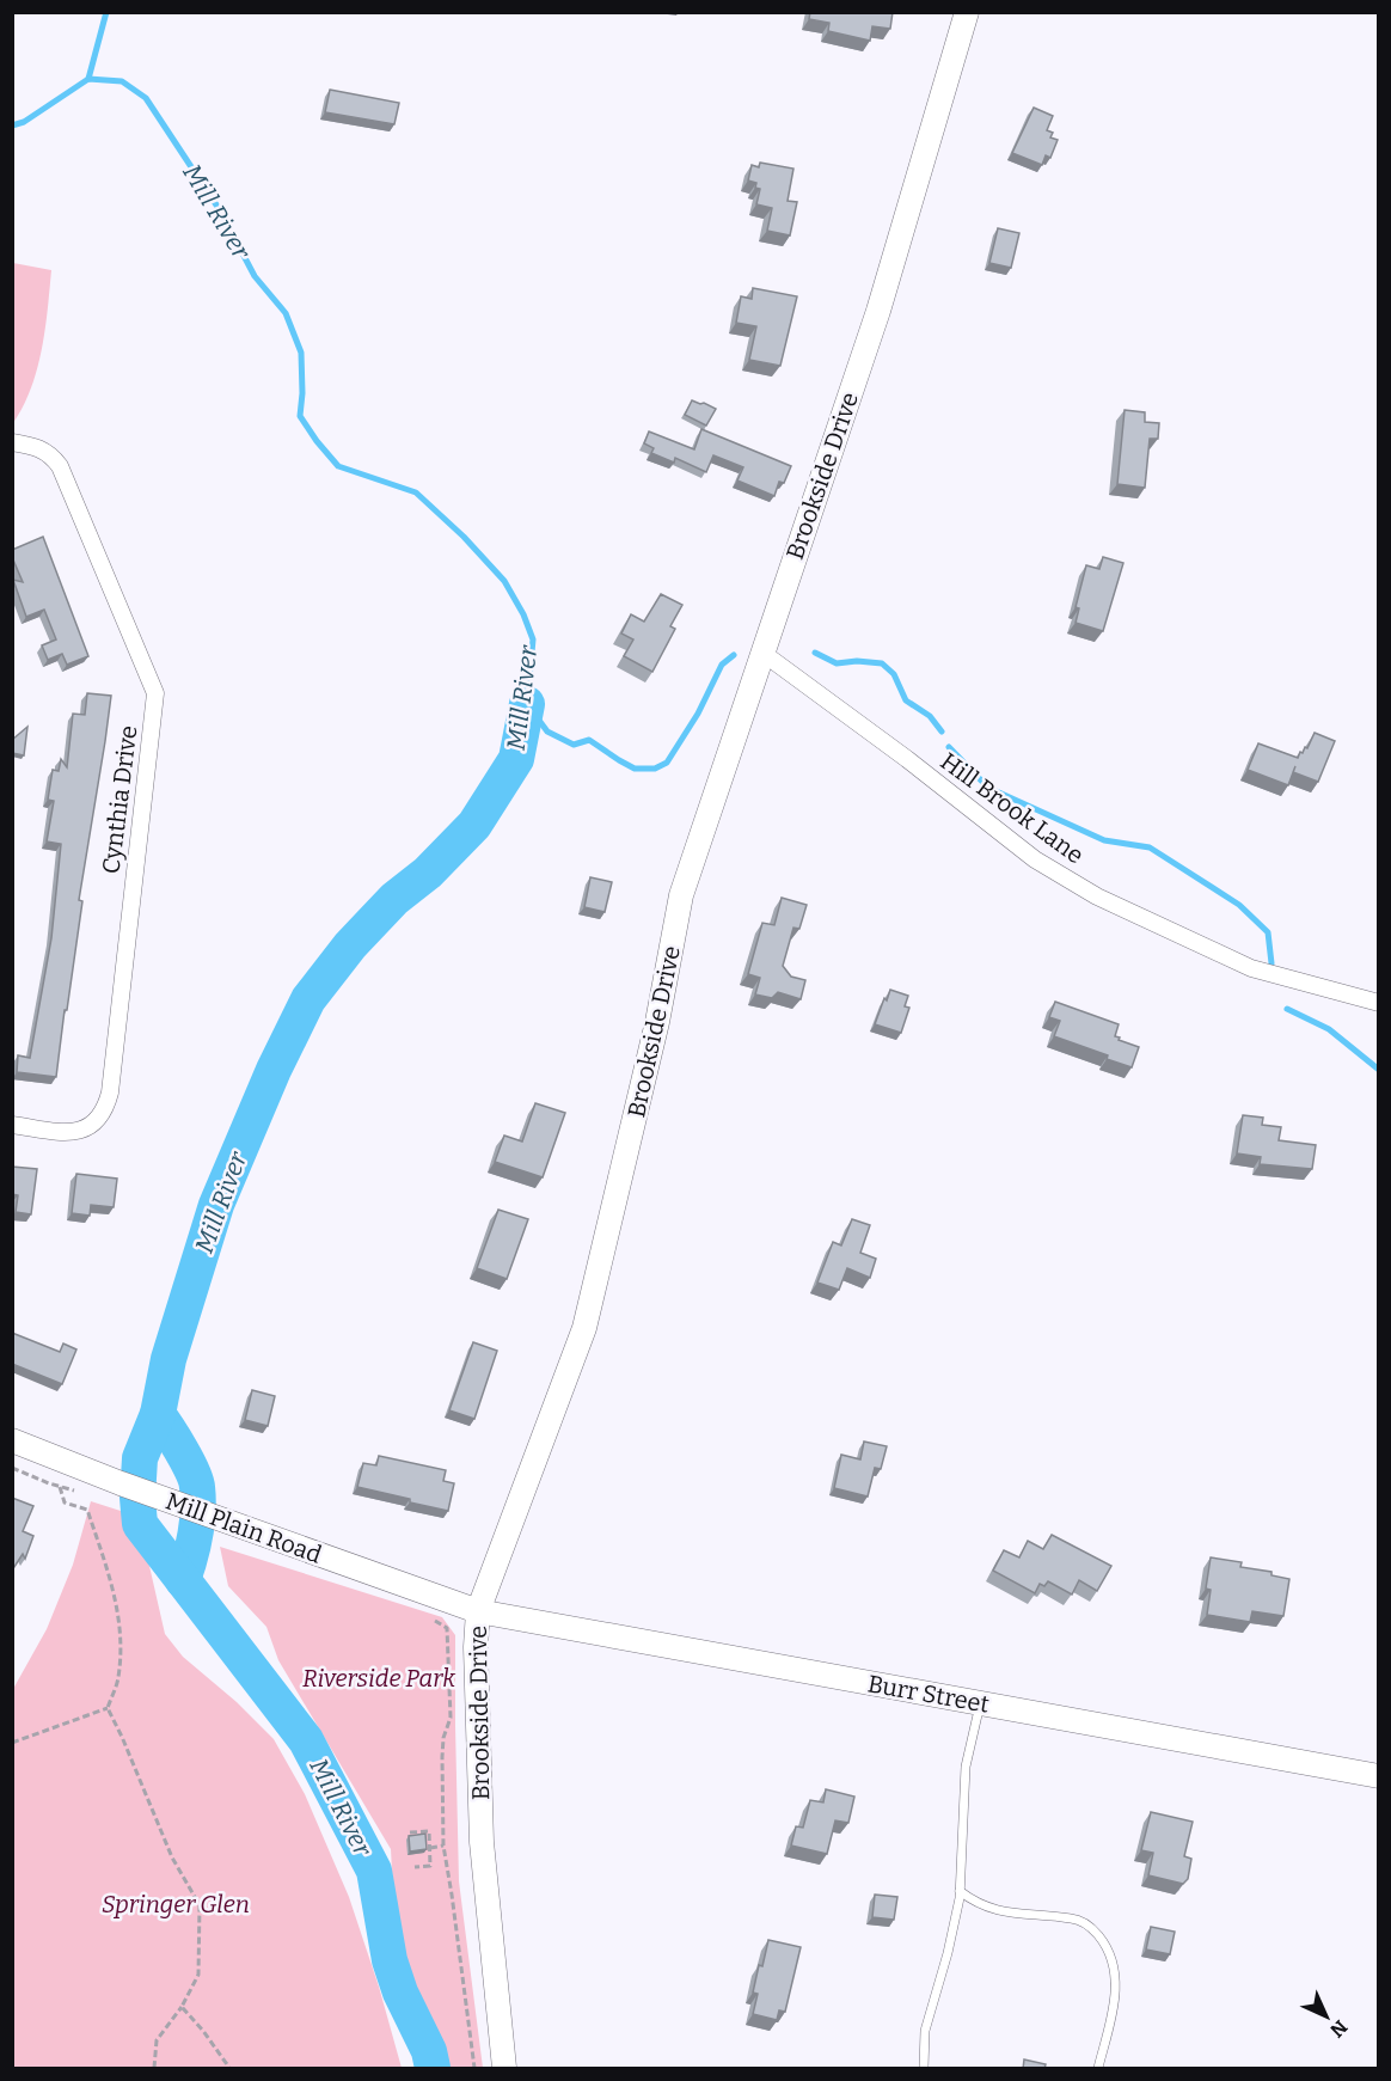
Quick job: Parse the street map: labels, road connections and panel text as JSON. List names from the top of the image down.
{
  "streets": {
    "main road": ["Brookside Drive", "Mill Plain Road", "Burr Street"],
    "street": ["Cynthia Drive", "Hill Brook Lane"]
  },
  "crossings": [
    ["Brookside Drive", "Hill Brook Lane"],
    ["Brookside Drive", "Mill Plain Road"],
    ["Brookside Drive", "Burr Street"],
    ["Mill Plain Road", "Burr Street"]
  ],
  "water": ["Mill River"],
  "parks": ["Riverside Park", "Springer Glen"],
  "north": "bottom right"
}
